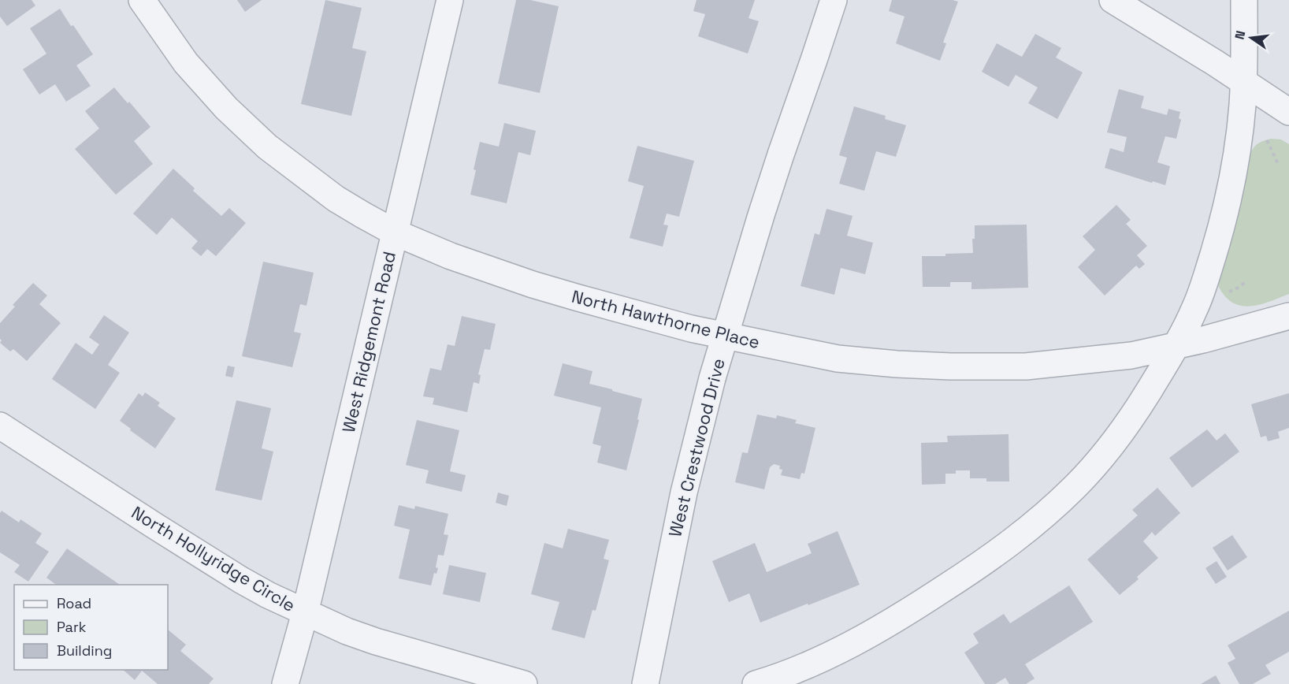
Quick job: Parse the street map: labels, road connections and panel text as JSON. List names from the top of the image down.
{
  "streets": {
    "street": [
      "North Hawthorne Place",
      "West Ridgemont Road",
      "West Crestwood Drive",
      "North Hollyridge Circle"
    ]
  },
  "crossings": [
    ["North Hawthorne Place", "West Ridgemont Road"],
    ["North Hawthorne Place", "West Crestwood Drive"],
    ["West Ridgemont Road", "North Hollyridge Circle"]
  ],
  "legend": ["Road", "Park", "Building"],
  "north": "left"
}
